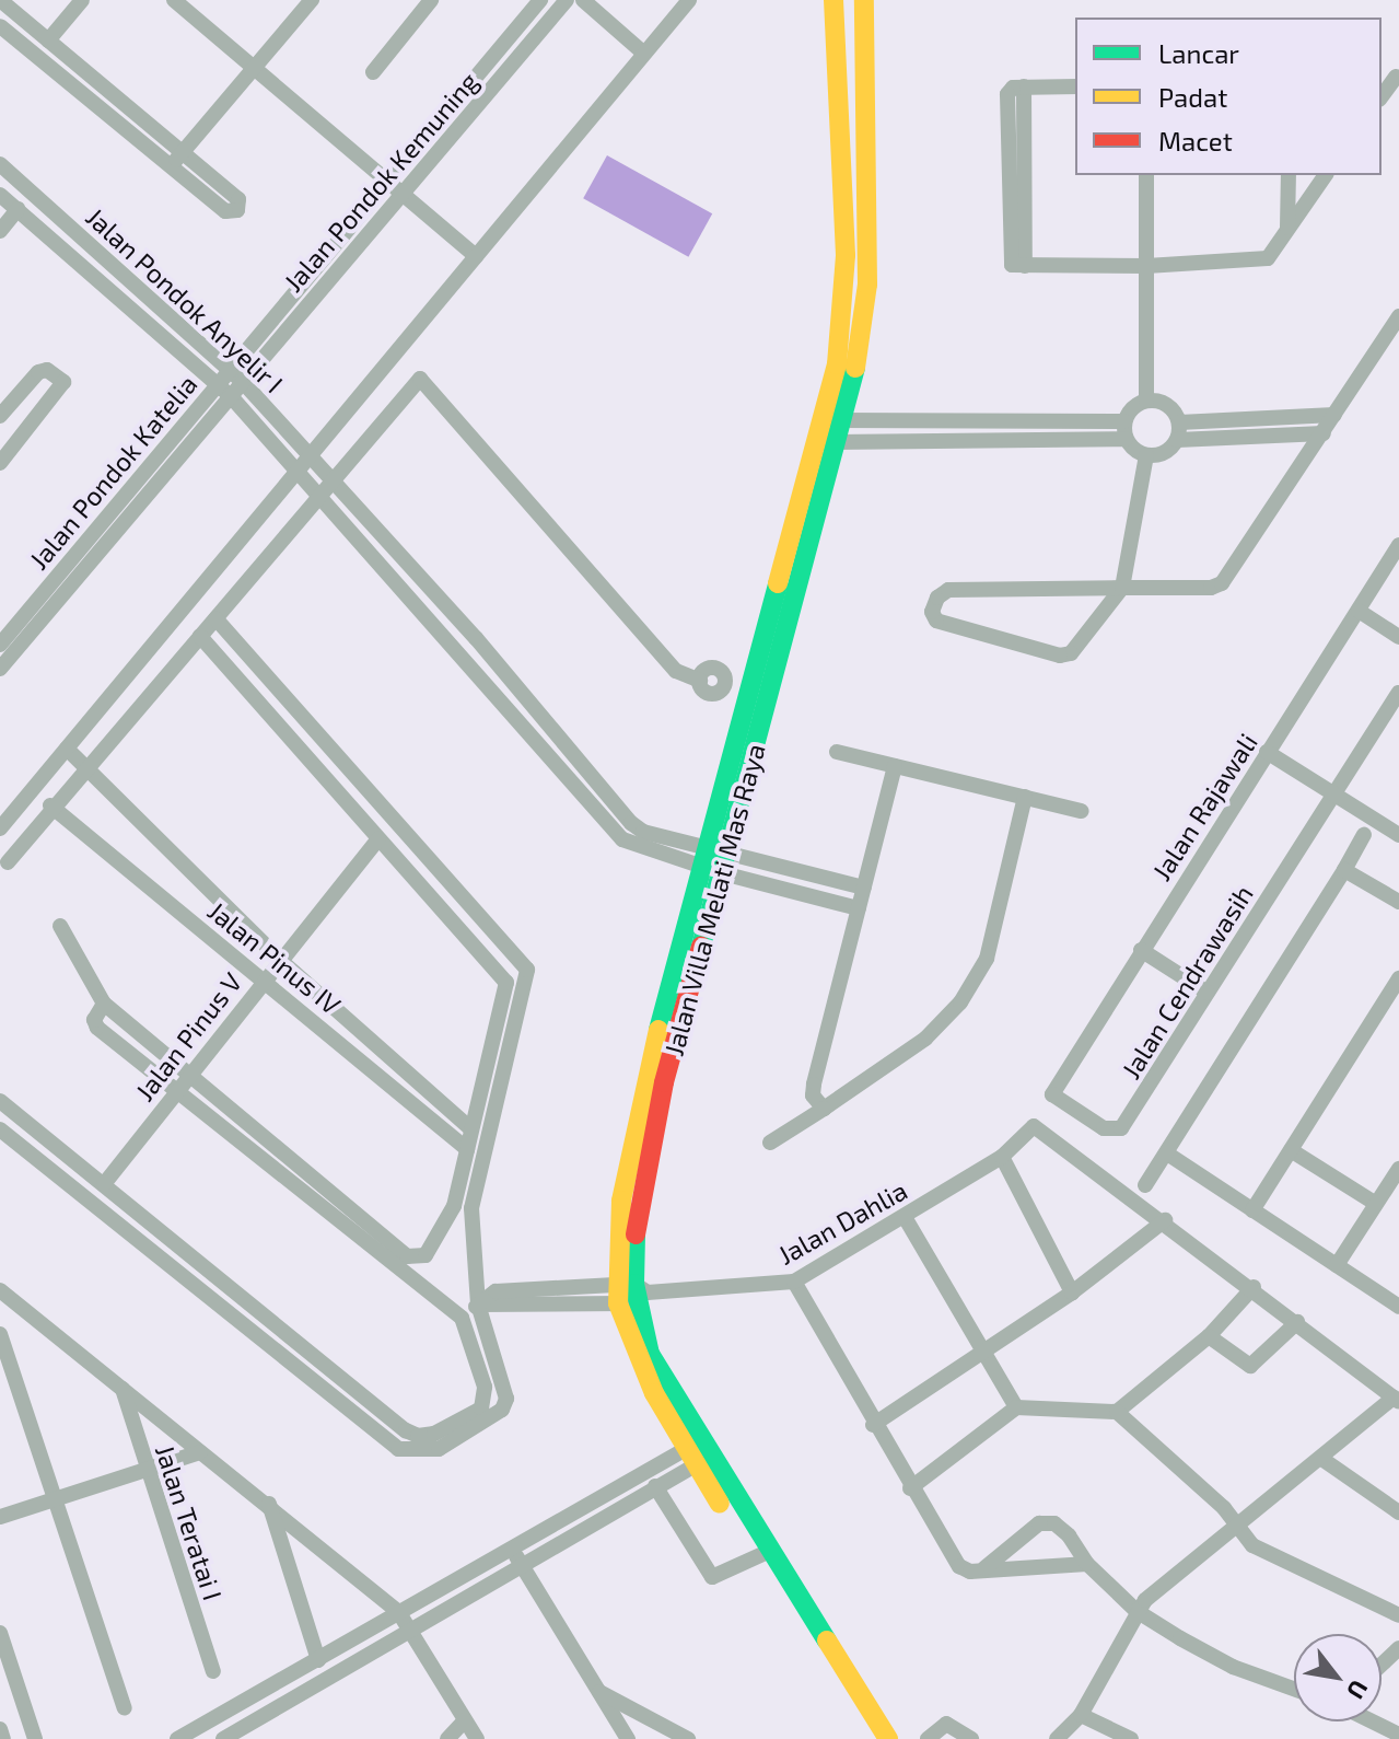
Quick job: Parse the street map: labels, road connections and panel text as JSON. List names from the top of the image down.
{
  "streets": {
    "street": [
      "Jalan Pondok Kemuning",
      "Jalan Pondok Anyelir I",
      "Jalan Pondok Katelia",
      "Jalan Rajawali",
      "Jalan Villa Melati Mas Raya",
      "Jalan Pinus IV",
      "Jalan Cendrawasih",
      "Jalan Pinus V",
      "Jalan Dahlia",
      "Jalan Teratai I"
    ]
  },
  "crossings": [
    ["Jalan Pondok Kemuning", "Jalan Pondok Anyelir I"],
    ["Jalan Pondok Kemuning", "Jalan Pondok Katelia"],
    ["Jalan Pondok Anyelir I", "Jalan Pondok Katelia"],
    ["Jalan Pondok Anyelir I", "Jalan Villa Melati Mas Raya"],
    ["Jalan Rajawali", "Jalan Cendrawasih"],
    ["Jalan Villa Melati Mas Raya", "Jalan Dahlia"],
    ["Jalan Pinus IV", "Jalan Pinus V"]
  ],
  "legend": ["Lancar", "Padat", "Macet"],
  "north": "bottom right"
}
